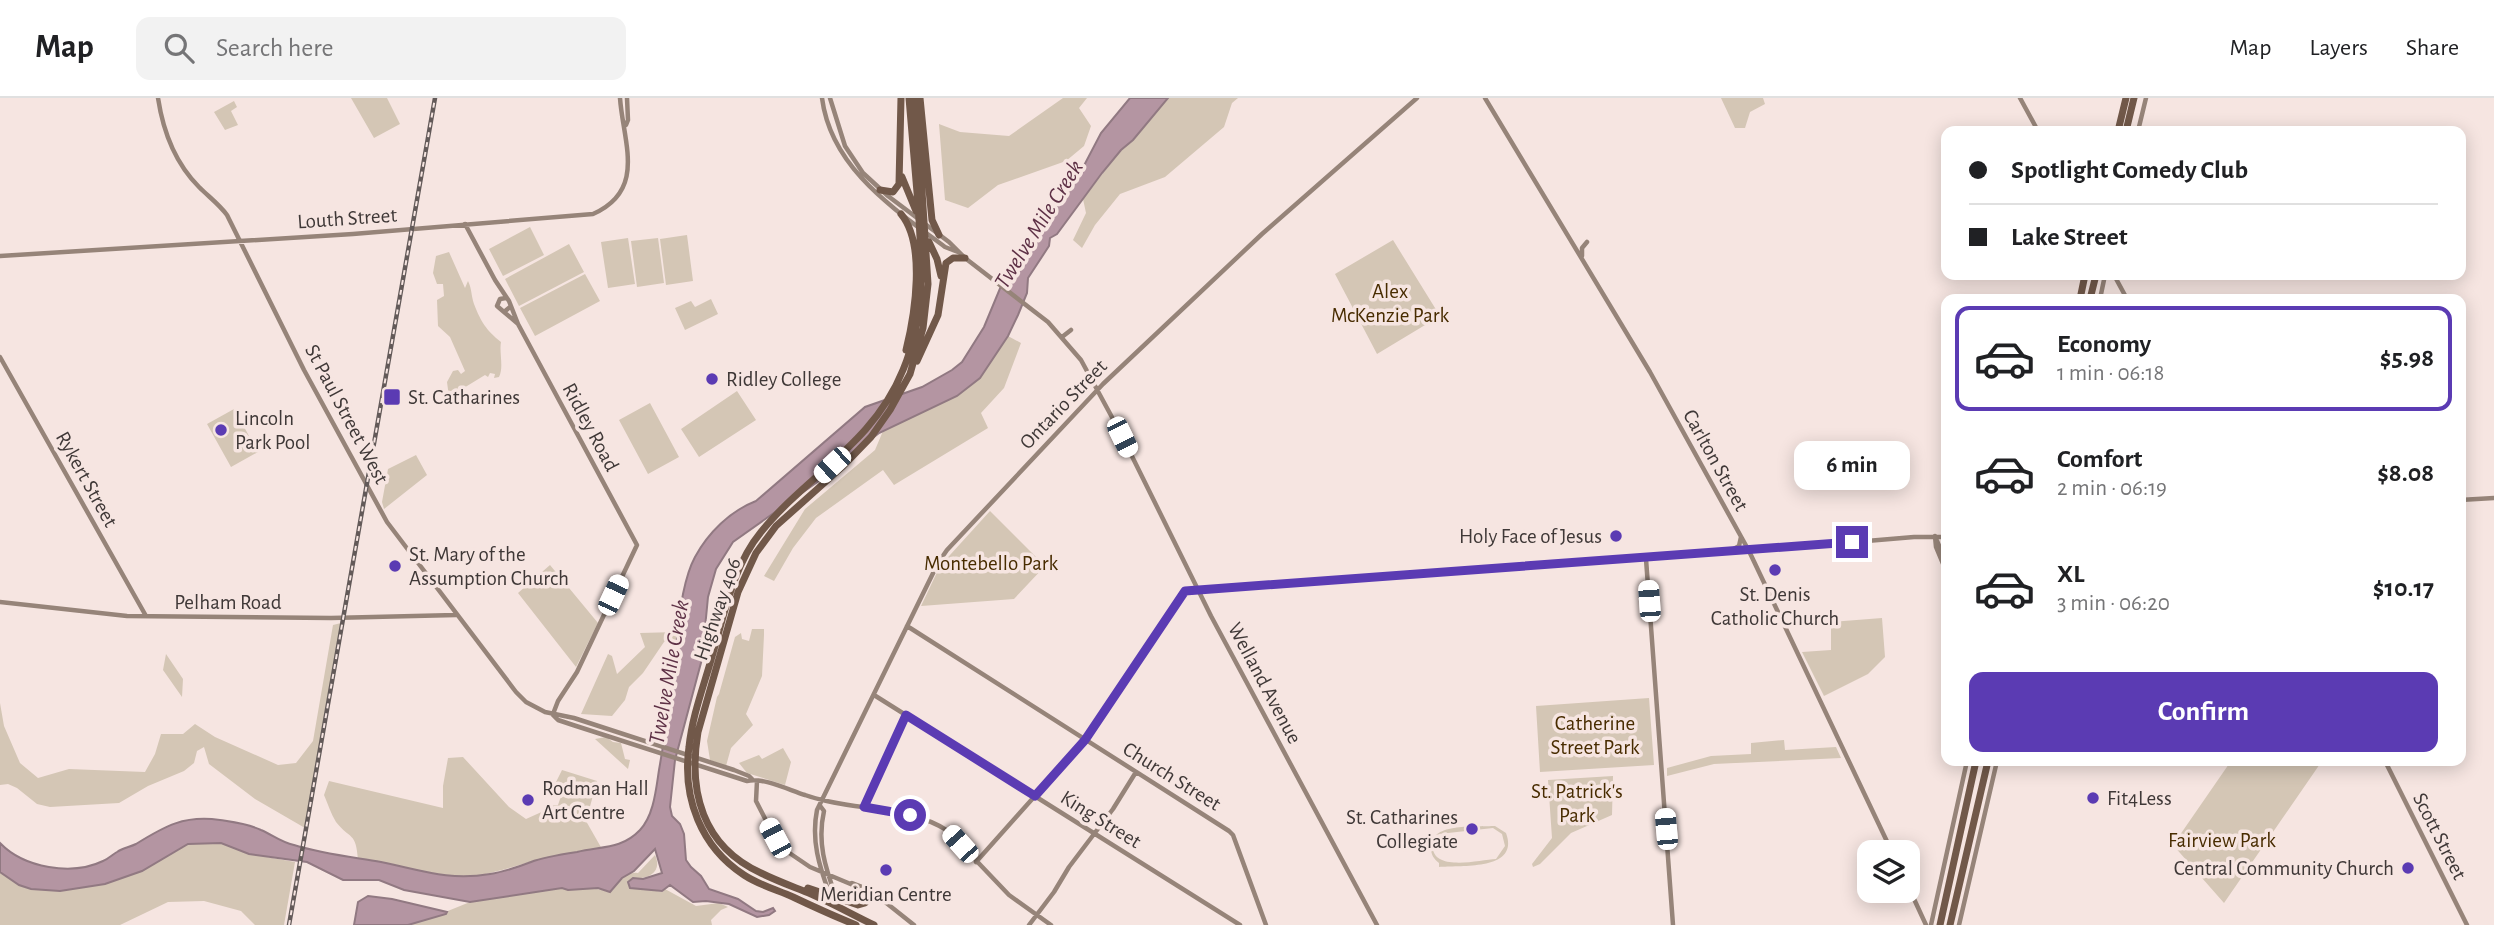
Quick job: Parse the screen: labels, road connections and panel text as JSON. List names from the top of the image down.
{
  "streets": {
    "highway": ["Highway 406"],
    "main road": [
      "Louth Street",
      "Ontario Street",
      "St Paul Street West",
      "Ridley Road",
      "Carlton Street",
      "Rykert Street",
      "Pelham Road",
      "Welland Avenue",
      "Church Street",
      "King Street",
      "Scott Street"
    ]
  },
  "crossings": [
    ["Louth Street", "St Paul Street West"],
    ["Ontario Street", "St Paul Street West"],
    ["Ontario Street", "Welland Avenue"],
    ["Ontario Street", "Church Street"],
    ["Ontario Street", "King Street"],
    ["St Paul Street West", "Ridley Road"],
    ["St Paul Street West", "Pelham Road"],
    ["Rykert Street", "Pelham Road"]
  ],
  "water": ["Twelve Mile Creek"],
  "parks": [
    "Alex McKenzie Park",
    "Montebello Park",
    "Catherine Street Park",
    "St. Patrick's Park",
    "Fairview Park"
  ],
  "places": {
    "other": [
      "Ridley College",
      "Lincoln Park Pool",
      "Holy Face of Jesus",
      "St. Mary of the Assumption Church",
      "St. Denis Catholic Church",
      "Fit4Less",
      "Rodman Hall Art Centre",
      "St. Catharines Collegiate",
      "Central Community Church",
      "Meridian Centre"
    ],
    "transit": ["St. Catharines"]
  },
  "page": {
    "header": "Map",
    "search": "Search here",
    "nav": ["Map", "Layers", "Share"],
    "banner": ["Spotlight Comedy Club", "Lake Street"],
    "list": [
      {
        "name": "Economy",
        "note": "1 min · 06:18",
        "value": "$5.98"
      },
      {
        "name": "Comfort",
        "note": "2 min · 06:19",
        "value": "$8.08"
      },
      {
        "name": "XL",
        "note": "3 min · 06:20",
        "value": "$10.17"
      }
    ],
    "bubble": "6 min",
    "buttons": "Confirm"
  }
}
